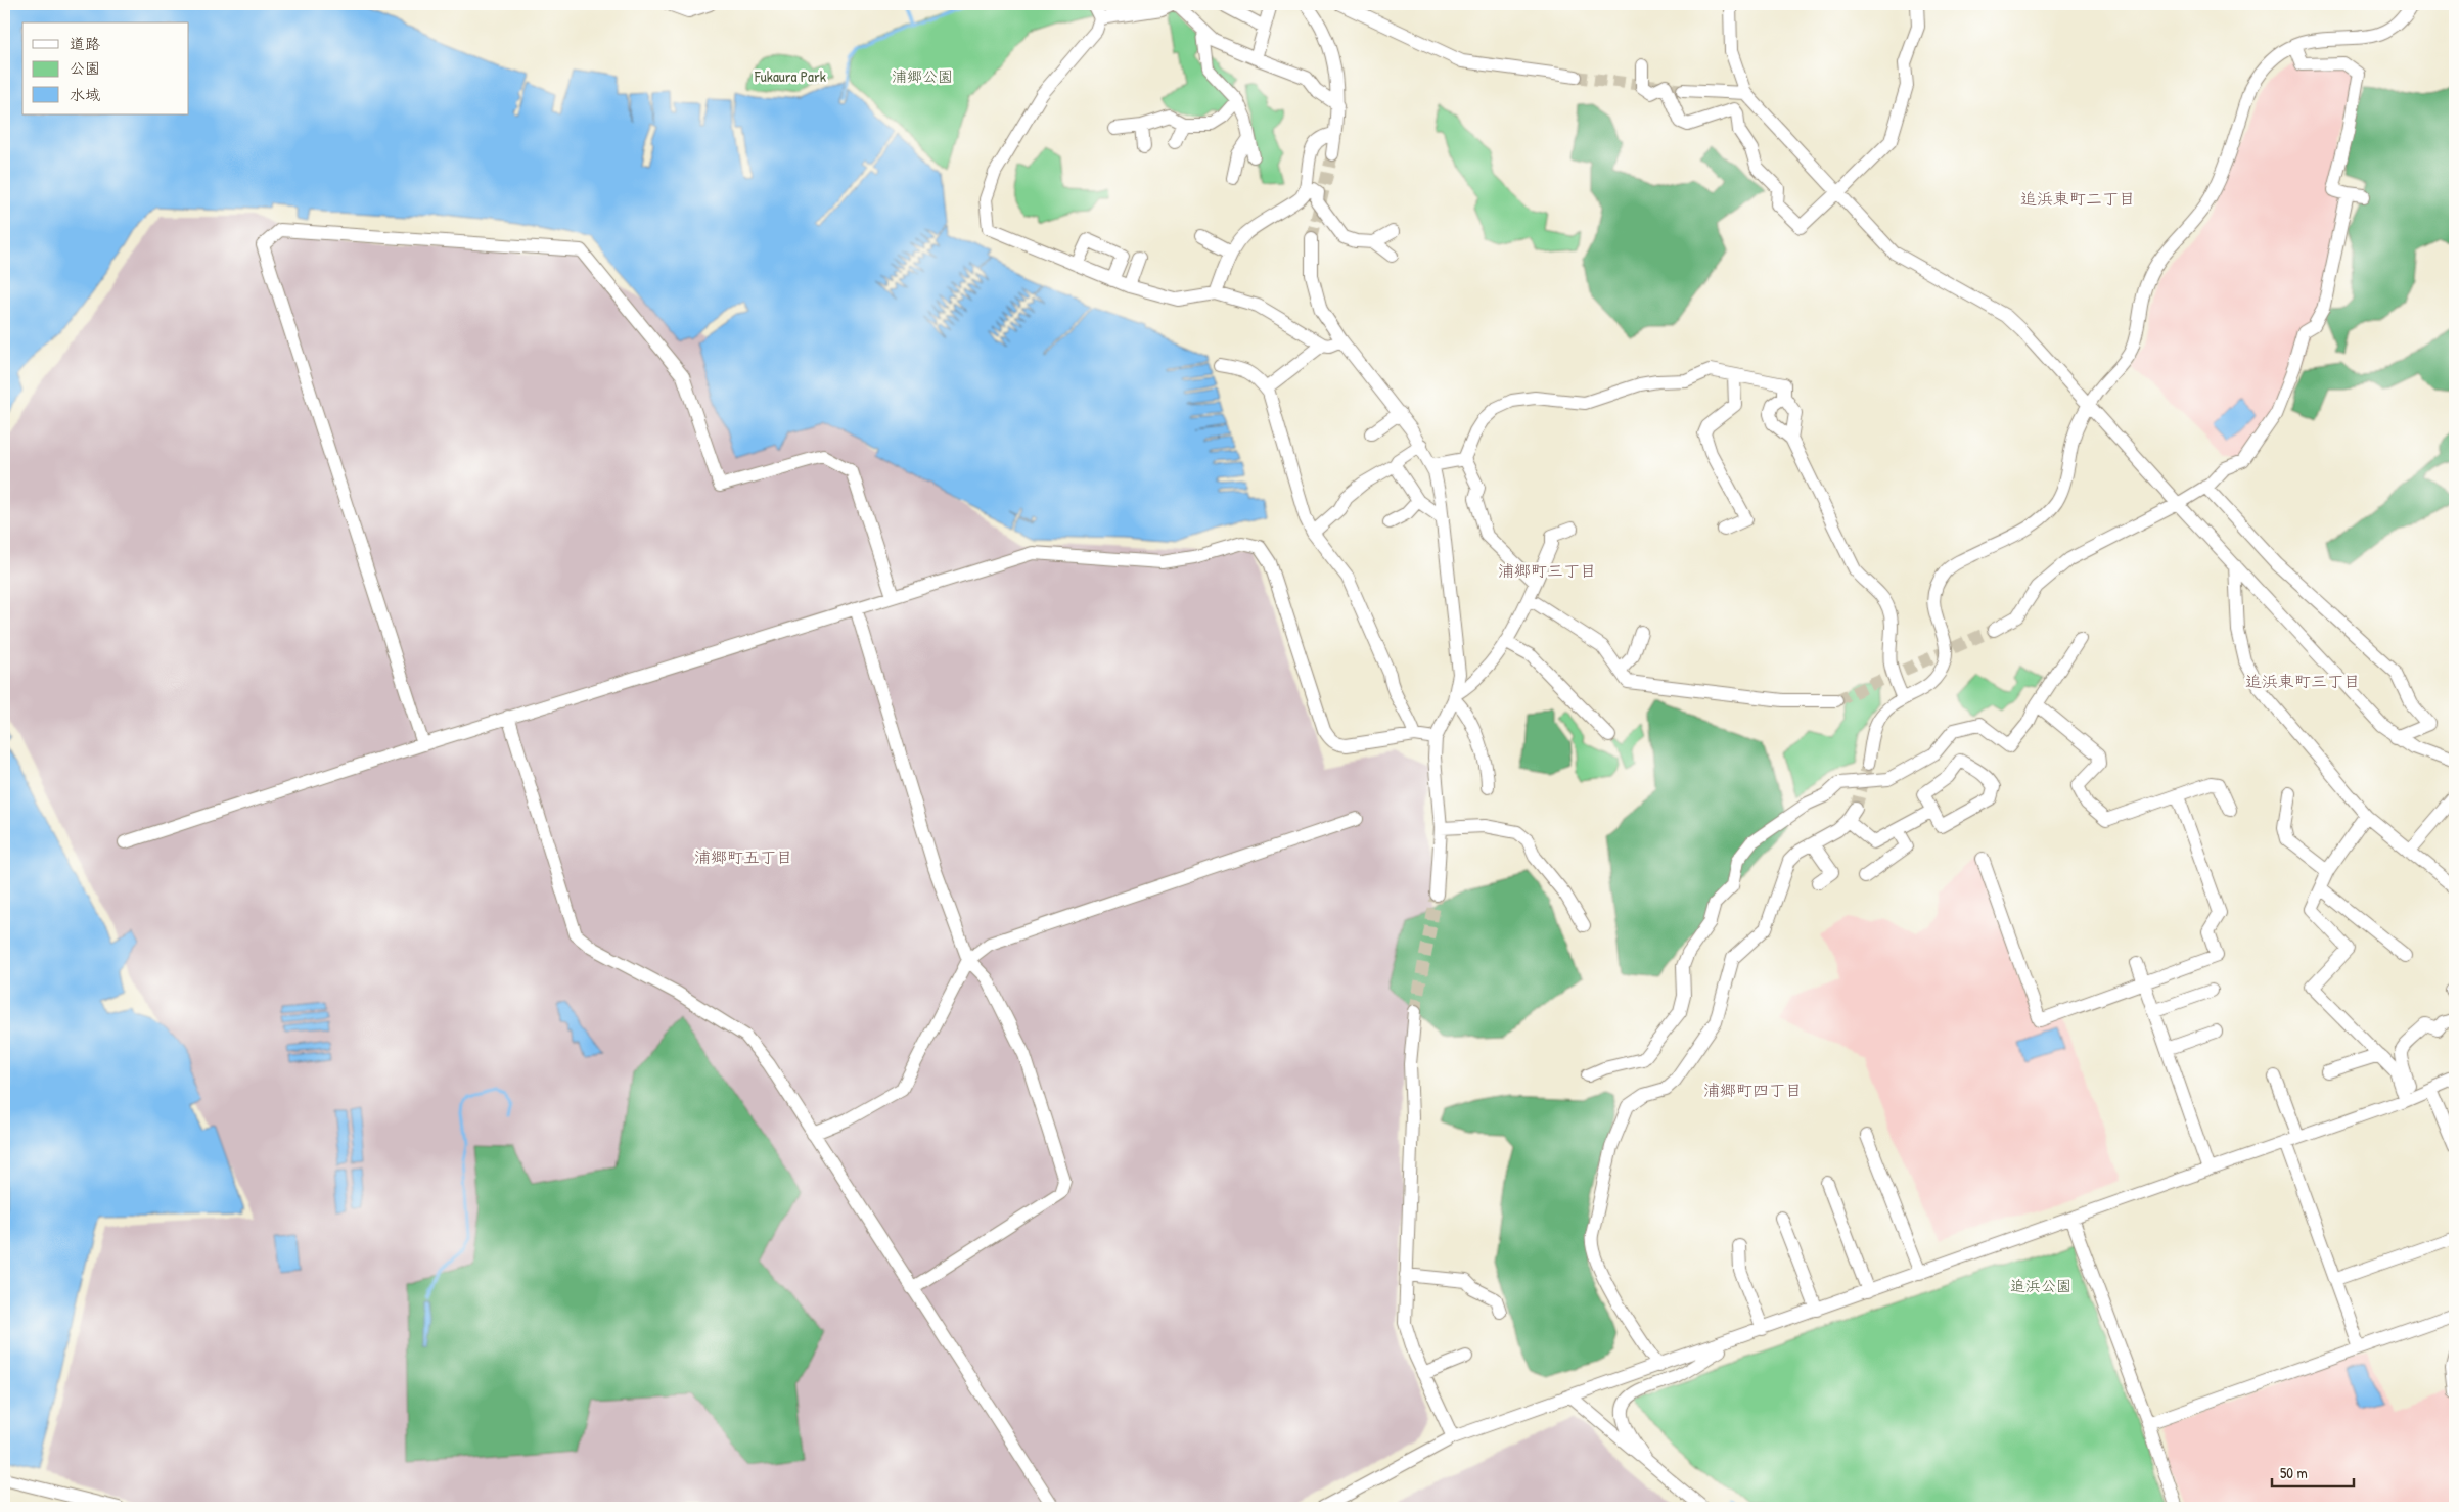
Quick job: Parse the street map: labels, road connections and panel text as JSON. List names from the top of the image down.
{
  "districts": [
    "追浜東町二丁目",
    "浦郷町三丁目",
    "追浜東町三丁目",
    "浦郷町五丁目",
    "浦郷町四丁目"
  ],
  "parks": ["Fukaura Park", "浦郷公園", "追浜公園"],
  "legend": ["道路", "公園", "水域"],
  "scale_bar": "50 m"
}
